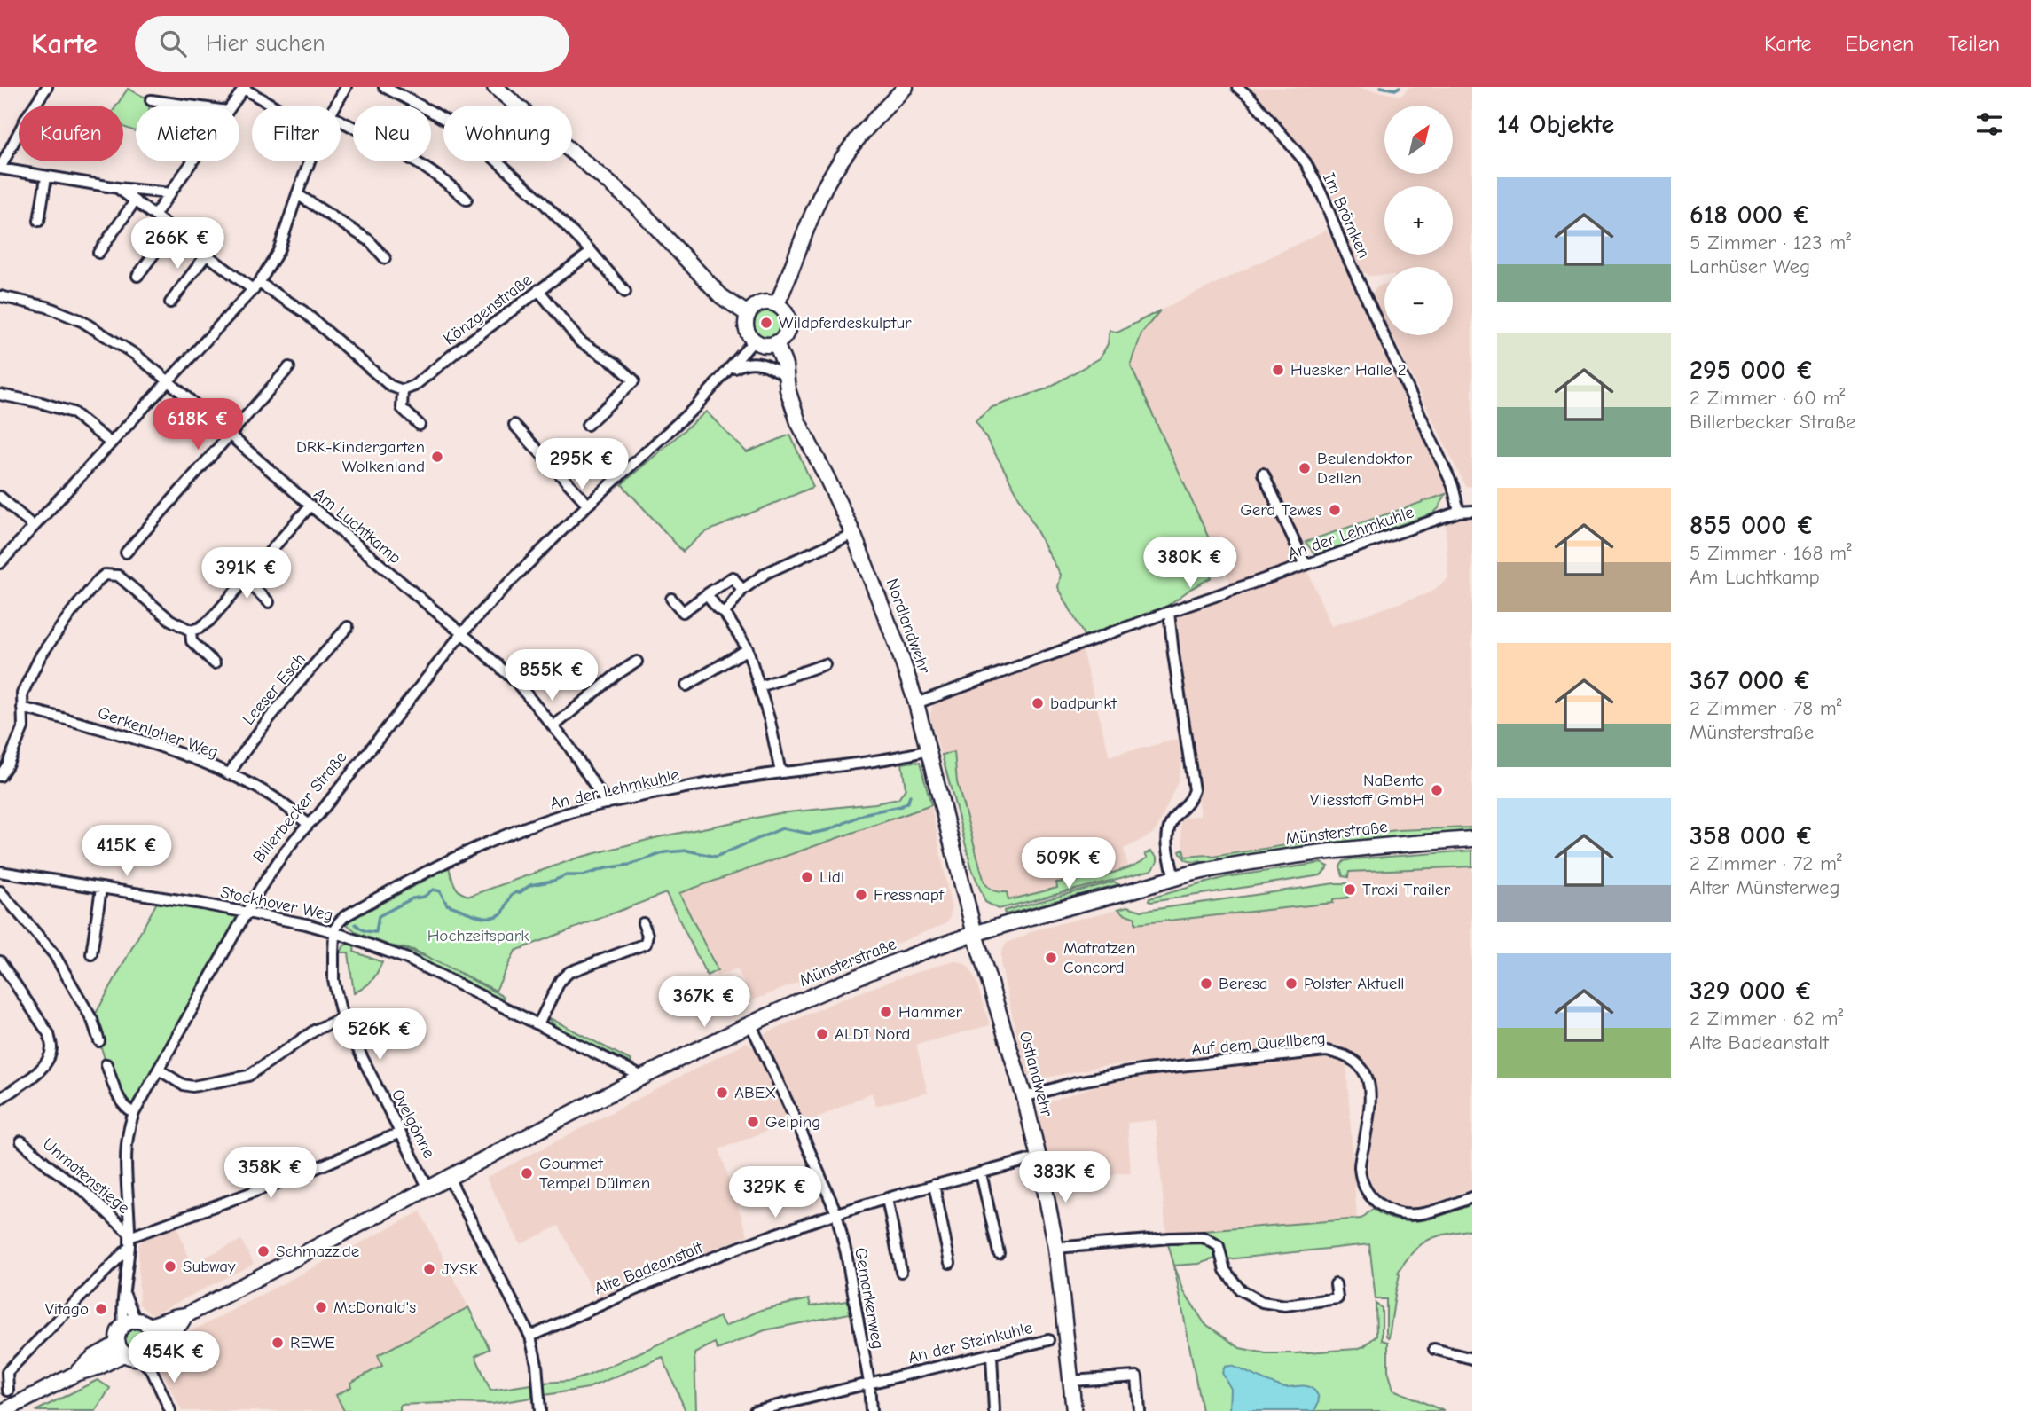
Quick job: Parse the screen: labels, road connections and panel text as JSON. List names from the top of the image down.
{
  "streets": {
    "main road": ["Nordlandwehr", "Münsterstraße", "Ostlandwehr"],
    "street": [
      "Im Brömken",
      "Könzgenstraße",
      "Am Luchtkamp",
      "An der Lehmkuhle",
      "Leeser Esch",
      "Gerkenloher Weg",
      "Billerbecker Straße",
      "Stockhover Weg",
      "Auf dem Quellberg",
      "Ovelgönne",
      "Unmatenstiege",
      "Alte Badeanstalt",
      "Gemarkenweg",
      "An der Steinkuhle"
    ]
  },
  "crossings": [
    ["Im Brömken", "An der Lehmkuhle"],
    ["Am Luchtkamp", "An der Lehmkuhle"],
    ["Am Luchtkamp", "Billerbecker Straße"],
    ["An der Lehmkuhle", "Nordlandwehr"],
    ["An der Lehmkuhle", "Stockhover Weg"],
    ["An der Lehmkuhle", "Ovelgönne"],
    ["Nordlandwehr", "Billerbecker Straße"],
    ["Nordlandwehr", "Münsterstraße"],
    ["Nordlandwehr", "Ostlandwehr"],
    ["Leeser Esch", "Gerkenloher Weg"],
    ["Gerkenloher Weg", "Billerbecker Straße"],
    ["Billerbecker Straße", "Stockhover Weg"],
    ["Billerbecker Straße", "Unmatenstiege"],
    ["Münsterstraße", "Stockhover Weg"],
    ["Münsterstraße", "Ostlandwehr"],
    ["Münsterstraße", "Ovelgönne"],
    ["Münsterstraße", "Gemarkenweg"],
    ["Stockhover Weg", "Ovelgönne"],
    ["Auf dem Quellberg", "Ostlandwehr"],
    ["Ostlandwehr", "Alte Badeanstalt"],
    ["Alte Badeanstalt", "Gemarkenweg"],
    ["Gemarkenweg", "An der Steinkuhle"]
  ],
  "parks": ["Hochzeitspark"],
  "places": [
    "Wildpferdeskulptur",
    "Huesker Halle 2",
    "DRK-Kindergarten Wolkenland",
    "Beulendoktor Dellen",
    "Gerd Tewes",
    "badpunkt",
    "NaBento Vliesstoff GmbH",
    "Lidl",
    "Traxi Trailer",
    "Fressnapf",
    "Matratzen Concord",
    "Beresa",
    "Polster Aktuell",
    "Hammer",
    "ALDI Nord",
    "ABEX",
    "Geiping",
    "Gourmet Tempel Dülmen",
    "Schmazz.de",
    "Subway",
    "JYSK",
    "McDonald's",
    "Vitago",
    "REWE"
  ],
  "north": "top right",
  "page": {
    "header": "Karte",
    "search": "Hier suchen",
    "nav": ["Karte", "Ebenen", "Teilen"],
    "heading": "14 Objekte",
    "map_buttons": ["+", "−"],
    "chip": [
      "Kaufen",
      "Mieten",
      "Filter",
      "Neu",
      "Wohnung"
    ],
    "list": [
      {
        "name": "618 000 €",
        "note": "5 Zimmer · 123 m² · Larhüser Weg"
      },
      {
        "name": "295 000 €",
        "note": "2 Zimmer · 60 m² · Billerbecker Straße"
      },
      {
        "name": "855 000 €",
        "note": "5 Zimmer · 168 m² · Am Luchtkamp"
      },
      {
        "name": "367 000 €",
        "note": "2 Zimmer · 78 m² · Münsterstraße"
      },
      {
        "name": "358 000 €",
        "note": "2 Zimmer · 72 m² · Alter Münsterweg"
      },
      {
        "name": "329 000 €",
        "note": "2 Zimmer · 62 m² · Alte Badeanstalt"
      }
    ],
    "price": [
      "266K €",
      "618K €",
      "295K €",
      "380K €",
      "391K €",
      "855K €",
      "415K €",
      "509K €",
      "367K €",
      "526K €",
      "358K €",
      "383K €",
      "329K €",
      "454K €"
    ]
  }
}
